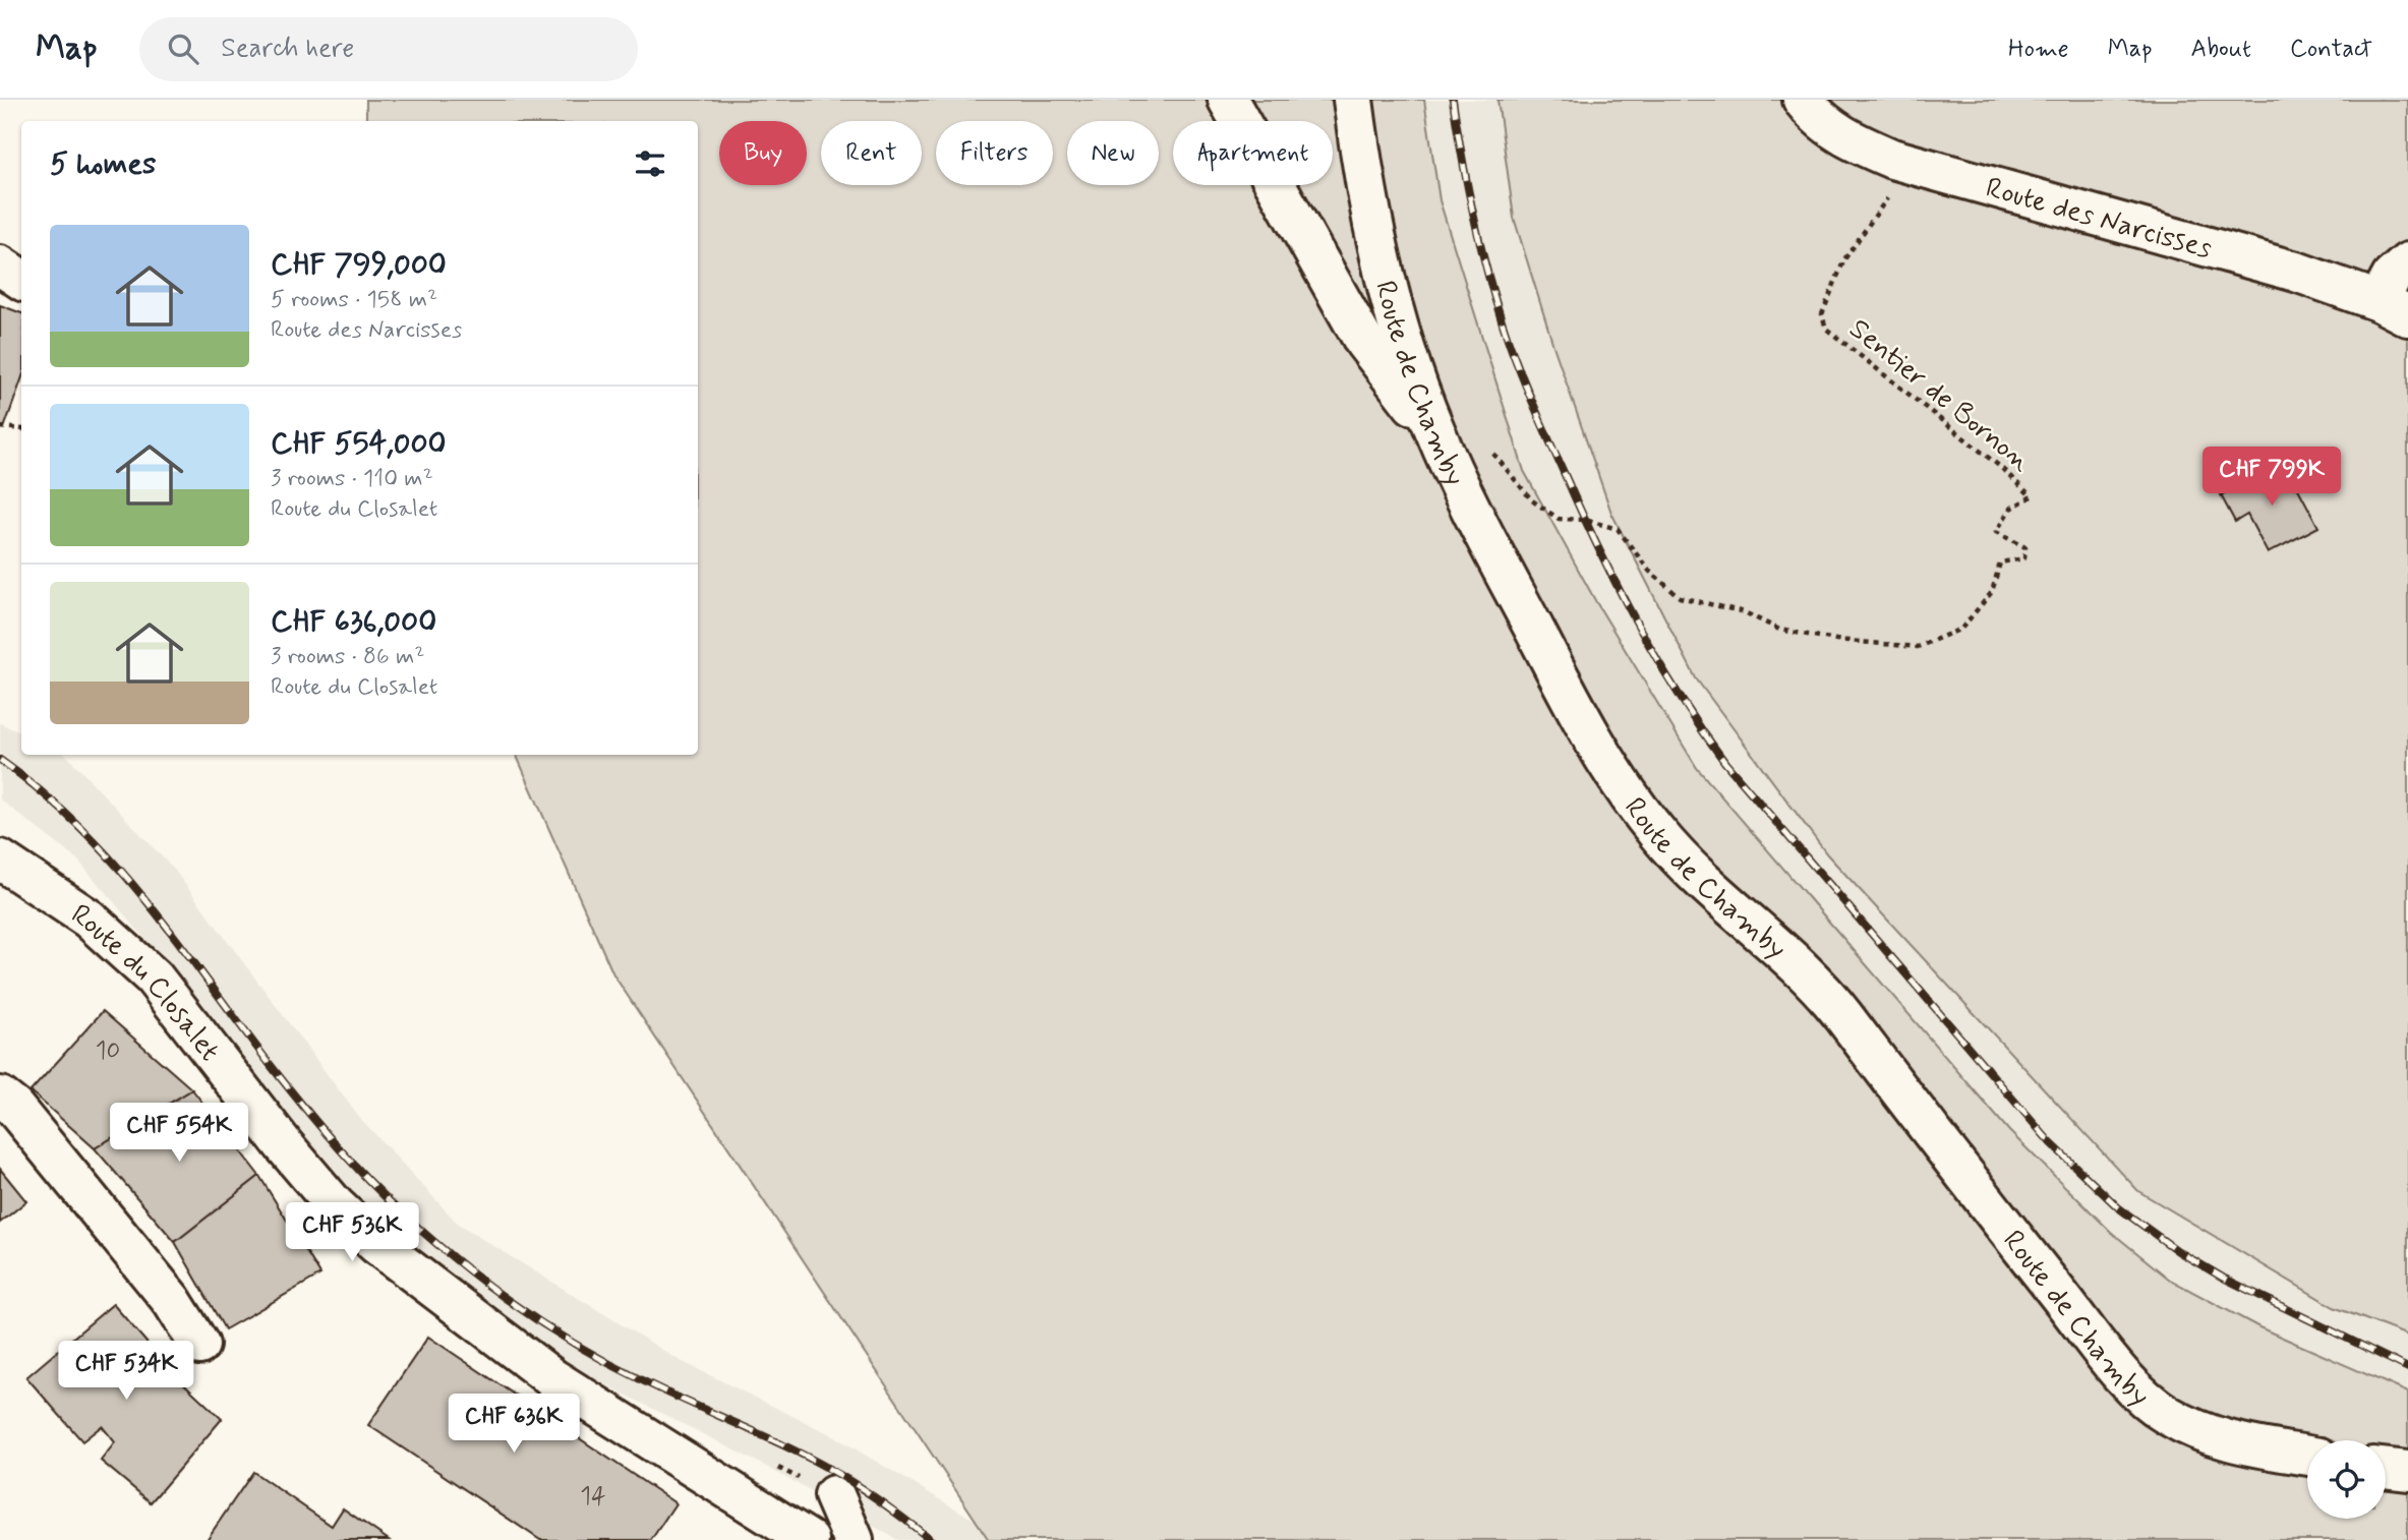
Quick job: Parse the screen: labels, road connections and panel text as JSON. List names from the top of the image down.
{
  "streets": {
    "street": ["Route des Narcisses", "Route de Chamby", "Route du Closalet"],
    "path": ["Sentier de Bornon"]
  },
  "house_numbers": ["10", "14"],
  "page": {
    "header": "Map",
    "search": "Search here",
    "nav": [
      "Home",
      "Map",
      "About",
      "Contact"
    ],
    "chip": [
      "Buy",
      "Rent",
      "Filters",
      "New",
      "Apartment"
    ],
    "heading": "5 homes",
    "list": [
      {
        "name": "CHF 799,000",
        "note": "5 rooms · 158 m² · Route des Narcisses"
      },
      {
        "name": "CHF 554,000",
        "note": "3 rooms · 110 m² · Route du Closalet"
      },
      {
        "name": "CHF 636,000",
        "note": "3 rooms · 86 m² · Route du Closalet"
      }
    ],
    "price": [
      "CHF 799K",
      "CHF 554K",
      "CHF 536K",
      "CHF 534K",
      "CHF 636K"
    ]
  }
}
